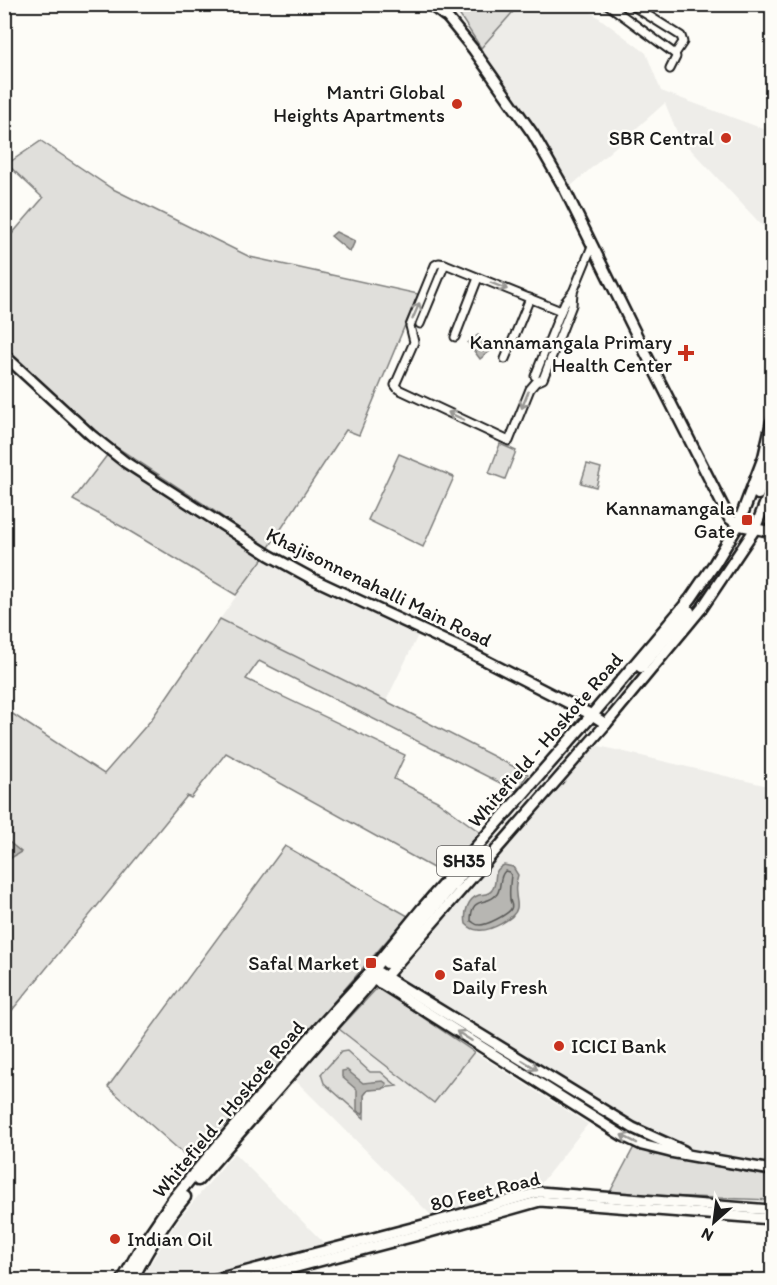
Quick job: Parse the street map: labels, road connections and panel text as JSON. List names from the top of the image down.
{
  "streets": {
    "main road": ["Whitefield - Hoskote Road", "SH35"],
    "street": ["Khajisonnenahalli Main Road", "80 Feet Road"]
  },
  "crossings": [
    ["Khajisonnenahalli Main Road", "Whitefield - Hoskote Road"]
  ],
  "places": {
    "other": [
      "Mantri Global Heights Apartments",
      "SBR Central",
      "Safal Daily Fresh",
      "ICICI Bank",
      "Indian Oil"
    ],
    "health": ["Kannamangala Primary Health Center"],
    "transit": ["Kannamangala Gate", "Safal Market"]
  },
  "north": "bottom left"
}
